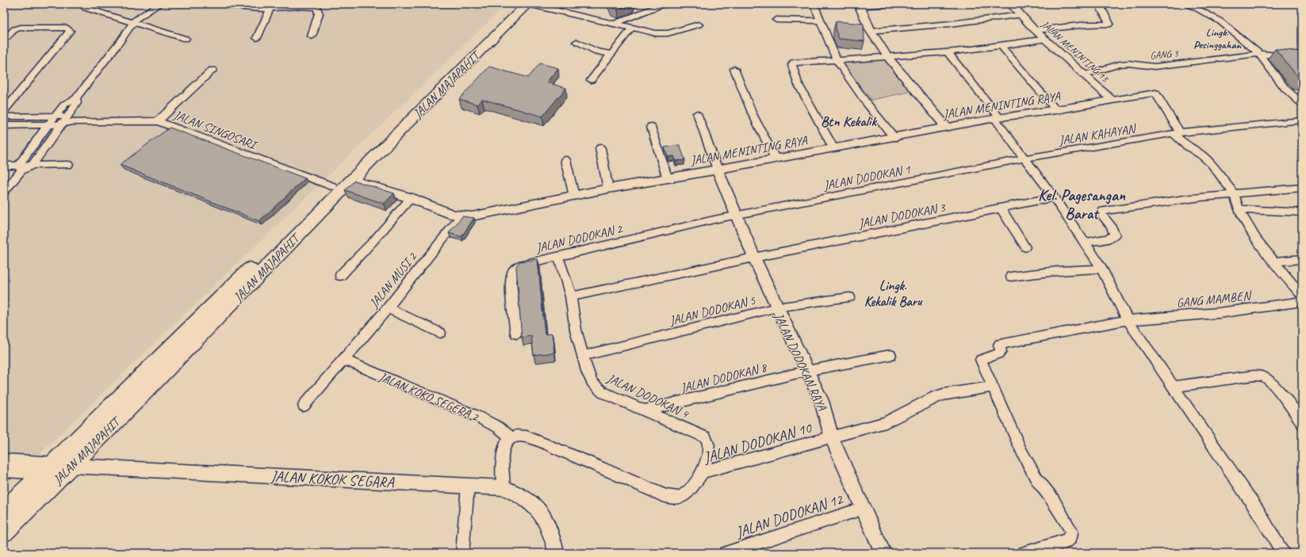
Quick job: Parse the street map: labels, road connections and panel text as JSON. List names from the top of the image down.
{
  "streets": {
    "main road": ["JALAN MAJAPAHIT"],
    "street": [
      "JALAN MENINTING 13",
      "GANG 3",
      "JALAN MENINTING RAYA",
      "JALAN SINGOSARI",
      "JALAN KAHAYAN",
      "JALAN DODOKAN 1",
      "JALAN DODOKAN 3",
      "JALAN DODOKAN 2",
      "JALAN MUSI 2",
      "GANG MAMBEN",
      "JALAN DODOKAN 5",
      "JALAN DODOKAN RAYA",
      "JALAN DODOKAN 8",
      "JALAN DODOKAN 4",
      "JALAN KOKO SEGERA 2",
      "JALAN DODOKAN 10",
      "JALAN KOKOK SEGARA",
      "JALAN DODOKAN 12"
    ]
  },
  "crossings": [
    ["JALAN MENINTING 13", "GANG 3"],
    ["JALAN MENINTING 13", "JALAN MENINTING RAYA"],
    ["JALAN MAJAPAHIT", "JALAN MENINTING RAYA"],
    ["JALAN MAJAPAHIT", "JALAN SINGOSARI"],
    ["JALAN MAJAPAHIT", "JALAN KOKOK SEGARA"],
    ["JALAN MENINTING RAYA", "JALAN KAHAYAN"],
    ["JALAN MENINTING RAYA", "JALAN MUSI 2"],
    ["JALAN MENINTING RAYA", "JALAN DODOKAN RAYA"],
    ["JALAN KAHAYAN", "JALAN DODOKAN 1"],
    ["JALAN DODOKAN 1", "JALAN DODOKAN 2"],
    ["JALAN DODOKAN 1", "JALAN DODOKAN RAYA"],
    ["JALAN DODOKAN 3", "JALAN DODOKAN RAYA"],
    ["JALAN DODOKAN 2", "JALAN DODOKAN 4"],
    ["JALAN MUSI 2", "JALAN KOKO SEGERA 2"],
    ["GANG MAMBEN", "JALAN DODOKAN 10"],
    ["JALAN DODOKAN 5", "JALAN DODOKAN RAYA"],
    ["JALAN DODOKAN 5", "JALAN DODOKAN 4"],
    ["JALAN DODOKAN RAYA", "JALAN DODOKAN 8"],
    ["JALAN DODOKAN RAYA", "JALAN DODOKAN 10"],
    ["JALAN DODOKAN RAYA", "JALAN DODOKAN 12"],
    ["JALAN DODOKAN 8", "JALAN DODOKAN 4"],
    ["JALAN DODOKAN 4", "JALAN DODOKAN 10"],
    ["JALAN KOKO SEGERA 2", "JALAN DODOKAN 10"]
  ],
  "districts": [
    "Lingk. Pesinggahan",
    "Btn Kekalik",
    "Kel. Pagesangan Barat",
    "Lingk. Kekalik Baru"
  ]
}
